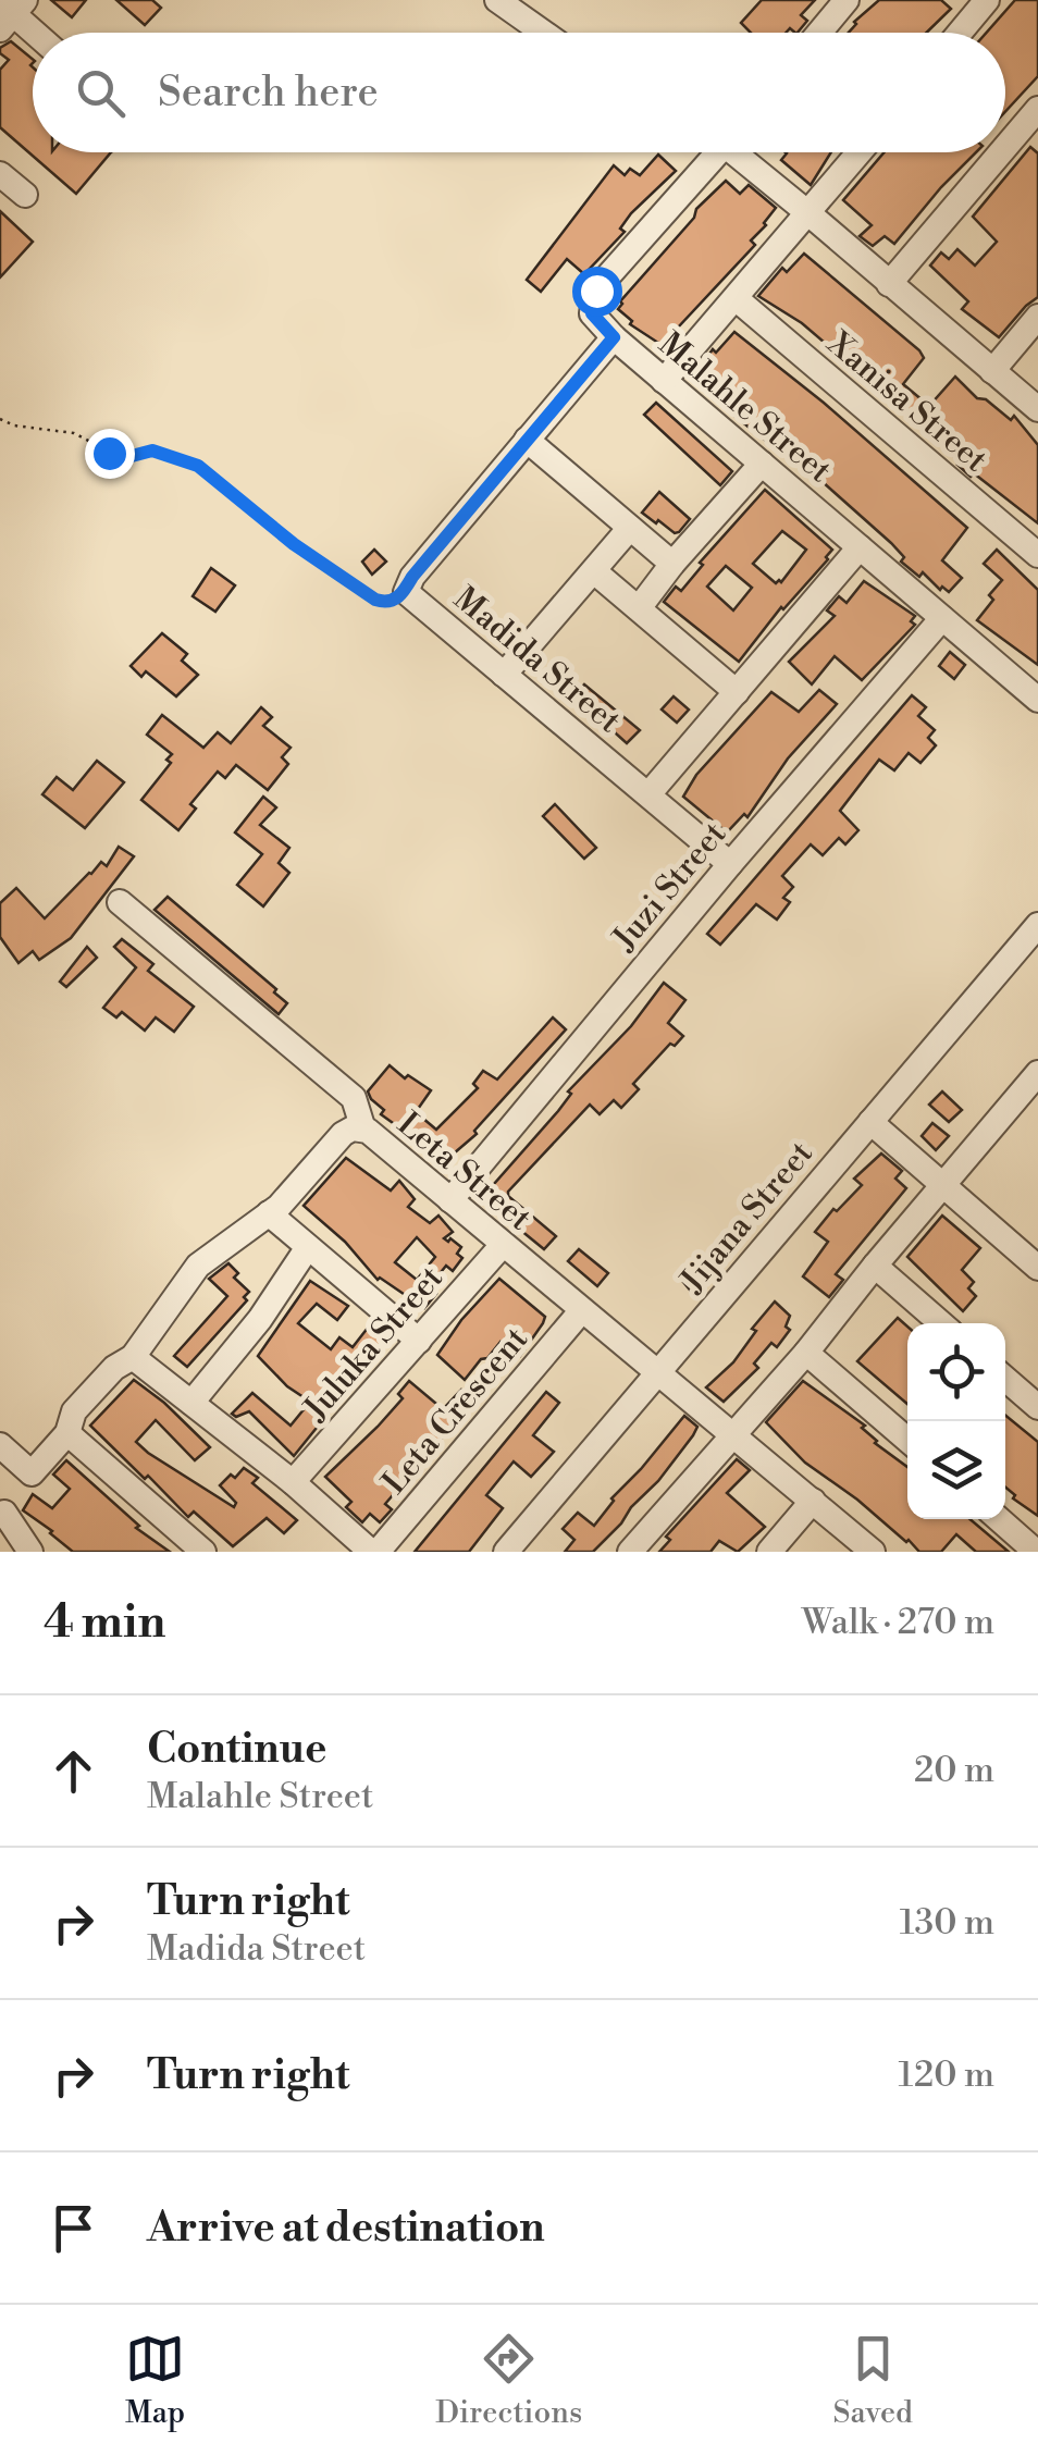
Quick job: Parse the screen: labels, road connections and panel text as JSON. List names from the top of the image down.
{
  "streets": {
    "street": [
      "Xanisa Street",
      "Malahle Street",
      "Madida Street",
      "Juzi Street",
      "Leta Street",
      "Jijana Street",
      "Juluka Street",
      "Leta Crescent"
    ]
  },
  "crossings": [
    ["Malahle Street", "Madida Street"],
    ["Malahle Street", "Juzi Street"],
    ["Madida Street", "Juzi Street"],
    ["Juzi Street", "Leta Street"],
    ["Leta Street", "Jijana Street"],
    ["Leta Street", "Juluka Street"],
    ["Leta Street", "Leta Crescent"]
  ],
  "page": {
    "search": "Search here",
    "heading": ["4 min", "Walk · 270 m"],
    "list": [
      ["Continue", "Malahle Street", "20 m"],
      ["Turn right", "Madida Street", "130 m"],
      ["Turn right", "120 m"],
      "Arrive at destination"
    ],
    "nav": ["Map", "Directions", "Saved"]
  }
}
